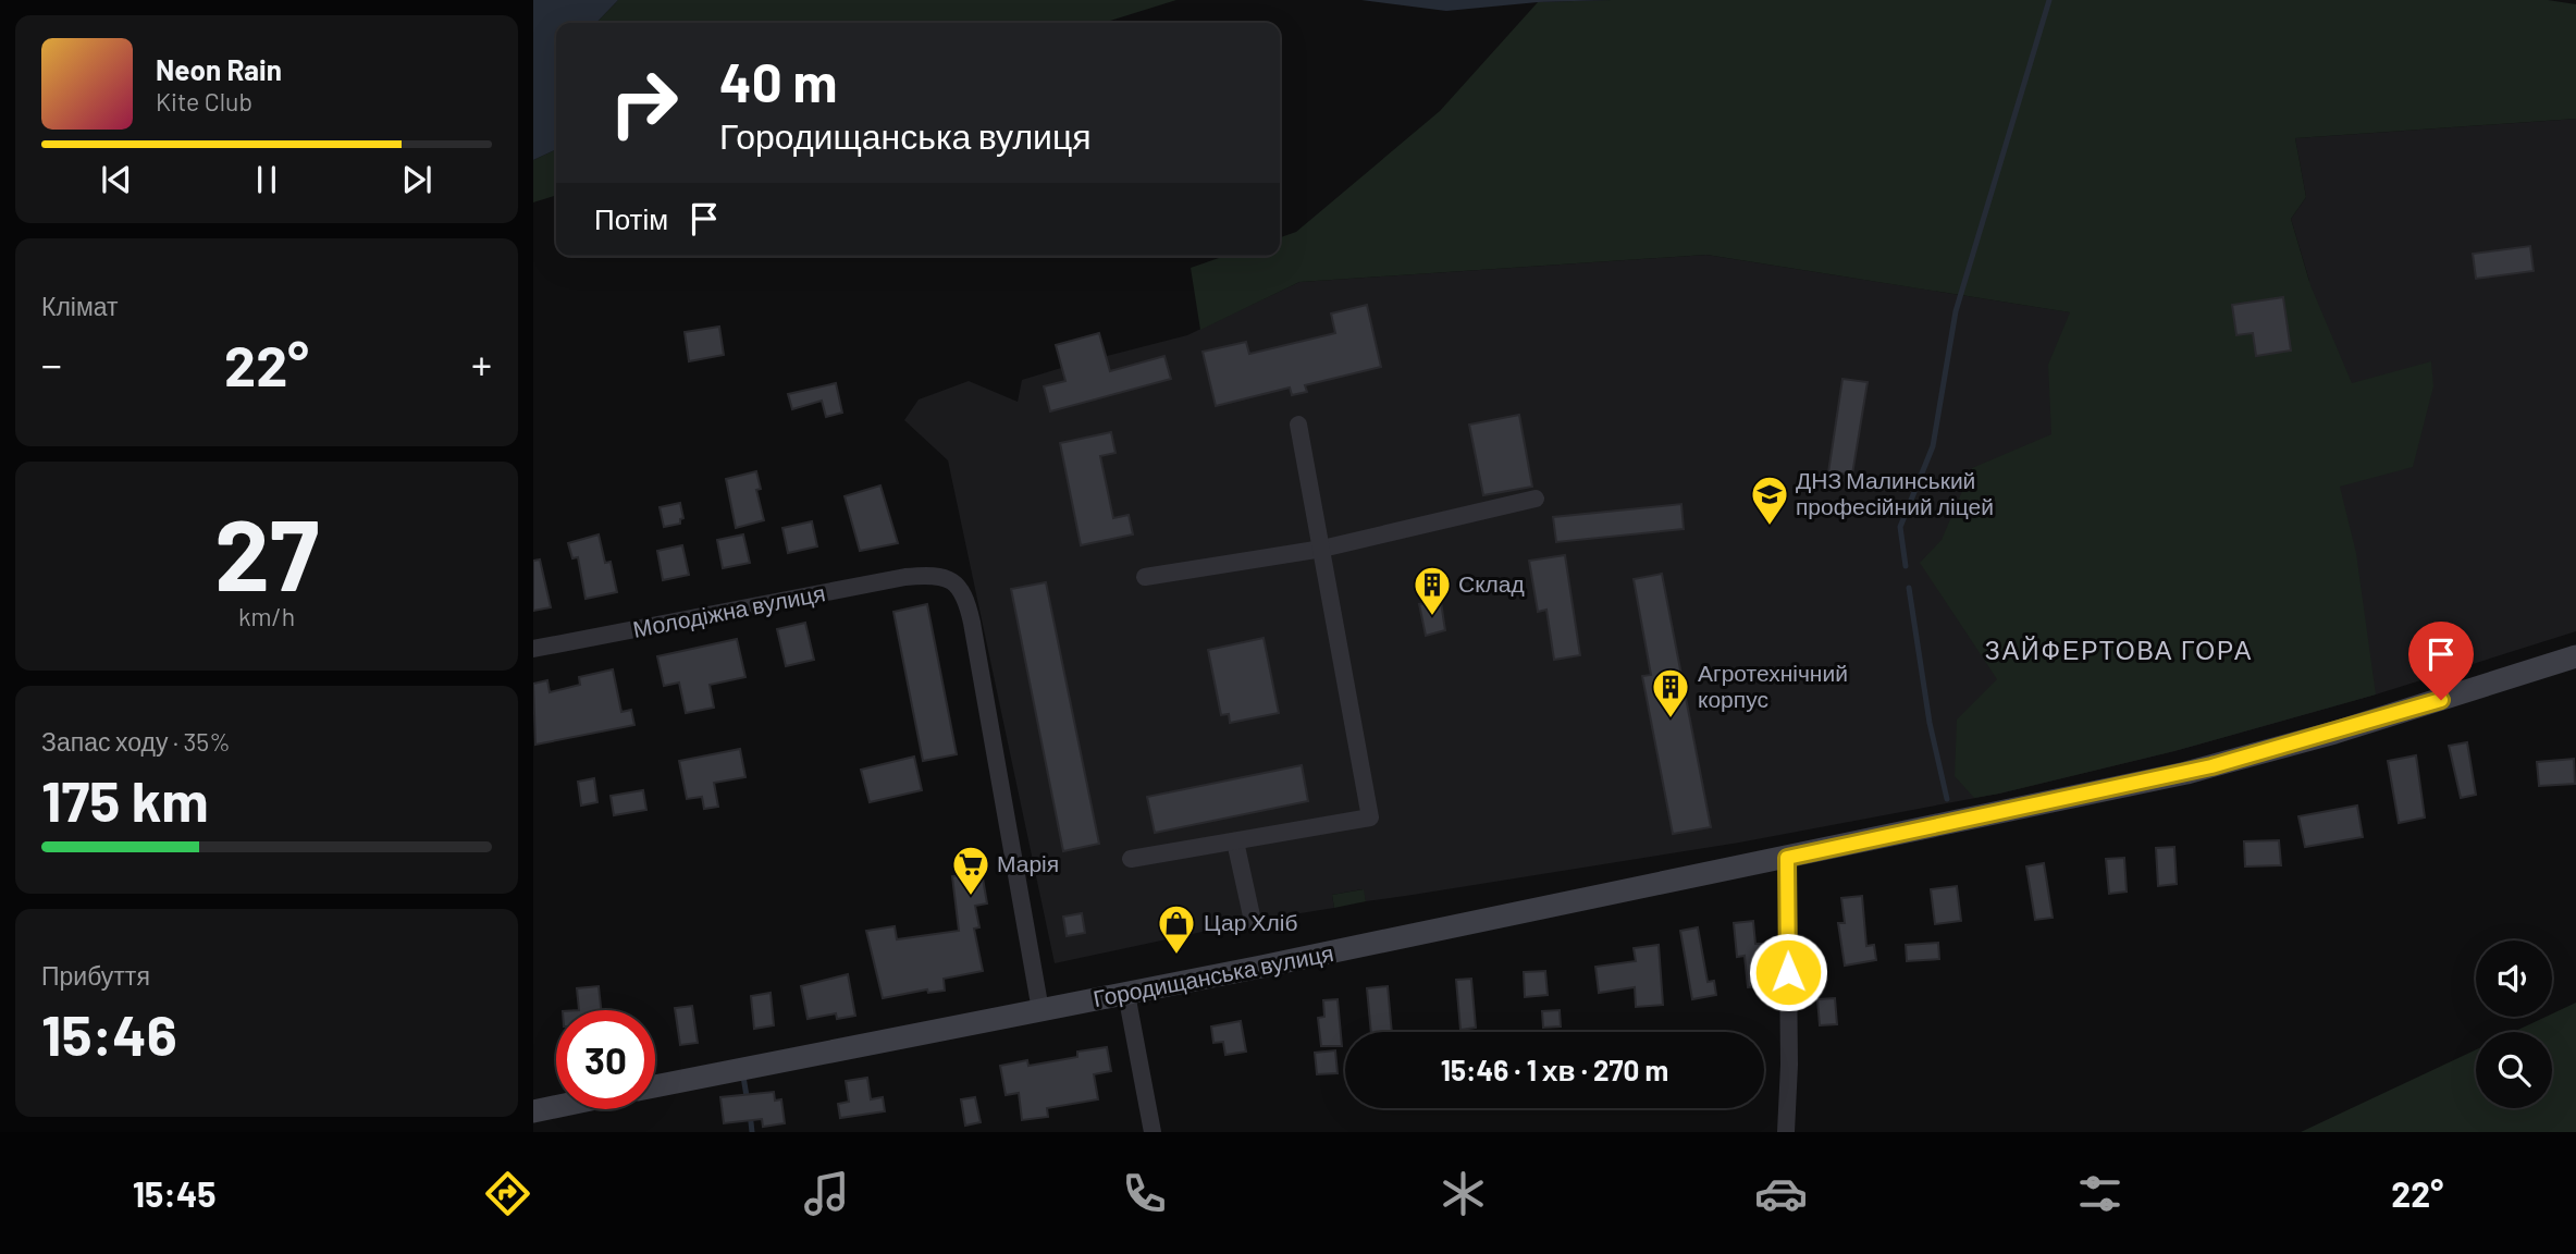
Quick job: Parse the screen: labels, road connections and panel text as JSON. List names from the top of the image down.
{
  "streets": {
    "street": ["Молодіжна вулиця", "Городищанська вулиця"]
  },
  "crossings": [
    ["Молодіжна вулиця", "Городищанська вулиця"]
  ],
  "districts": ["ЗАЙФЕРТОВА ГОРА"],
  "places": {
    "school or university": ["ДНЗ Малинський професійний ліцей"],
    "building": ["Склад", "Агротехнічний корпус"],
    "supermarket": ["Марія"],
    "shop": ["Цар Хліб"]
  },
  "page": {
    "turn": ["40 m", "Городищанська вулиця"],
    "song": ["Neon Rain", "Kite Club"],
    "then": "Потім",
    "tile": [
      "Клімат",
      ["27", "km/h"],
      ["Запас ходу · 35%", "175 km"],
      ["Прибуття", "15:46"]
    ],
    "heat": ["−", "22°", "+"],
    "limit": "30",
    "trip": "15:46 · 1 хв · 270 m",
    "tabs": ["15:45", "22°"]
  }
}
